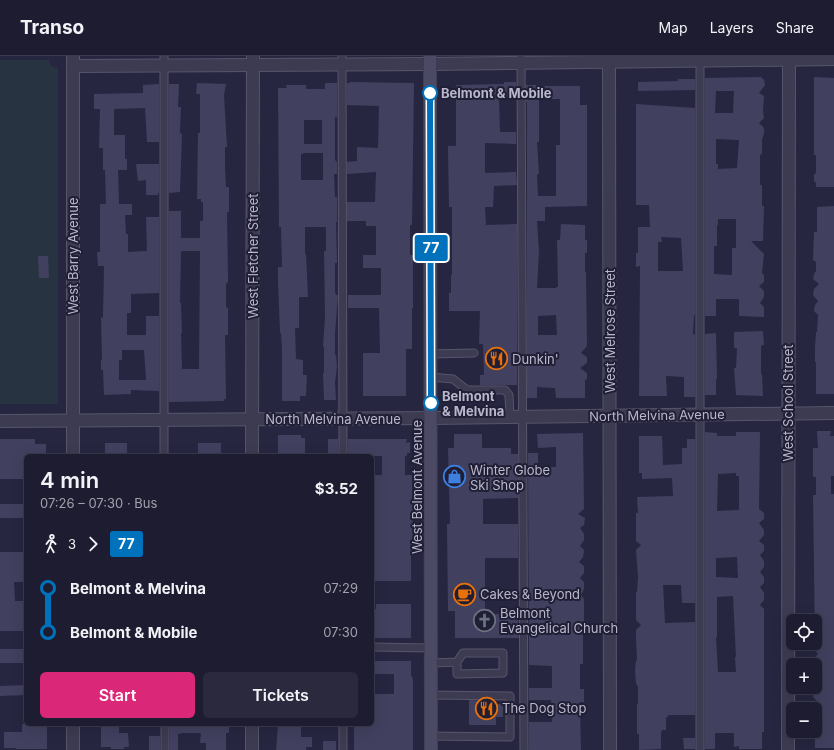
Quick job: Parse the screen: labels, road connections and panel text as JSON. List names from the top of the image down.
{
  "streets": {
    "main road": ["West Belmont Avenue"],
    "street": [
      "West Barry Avenue",
      "West Fletcher Street",
      "West Melrose Street",
      "West School Street",
      "North Melvina Avenue"
    ]
  },
  "crossings": [
    ["West Barry Avenue", "North Melvina Avenue"],
    ["West Fletcher Street", "North Melvina Avenue"],
    ["West Melrose Street", "North Melvina Avenue"],
    ["West School Street", "North Melvina Avenue"],
    ["North Melvina Avenue", "West Belmont Avenue"]
  ],
  "places": {
    "other": ["Belmont & Mobile", "Belmont & Melvina"],
    "restaurant": ["Dunkin'", "The Dog Stop"],
    "shop": ["Winter Globe Ski Shop"],
    "cafe": ["Cakes & Beyond"],
    "church": ["Belmont Evangelical Church"]
  },
  "lines": ["bus line 77"],
  "page": {
    "header": "Transo",
    "nav": ["Map", "Layers", "Share"],
    "on_map": "77",
    "heading": ["4 min", "07:26 – 07:30 · Bus", "$3.52"],
    "legs": ["3", "77"],
    "list": [
      {
        "name": "Belmont & Melvina",
        "value": "07:29"
      },
      {
        "name": "Belmont & Mobile",
        "value": "07:30"
      }
    ],
    "map_buttons": ["+", "−"],
    "buttons": ["Start", "Tickets"]
  }
}
